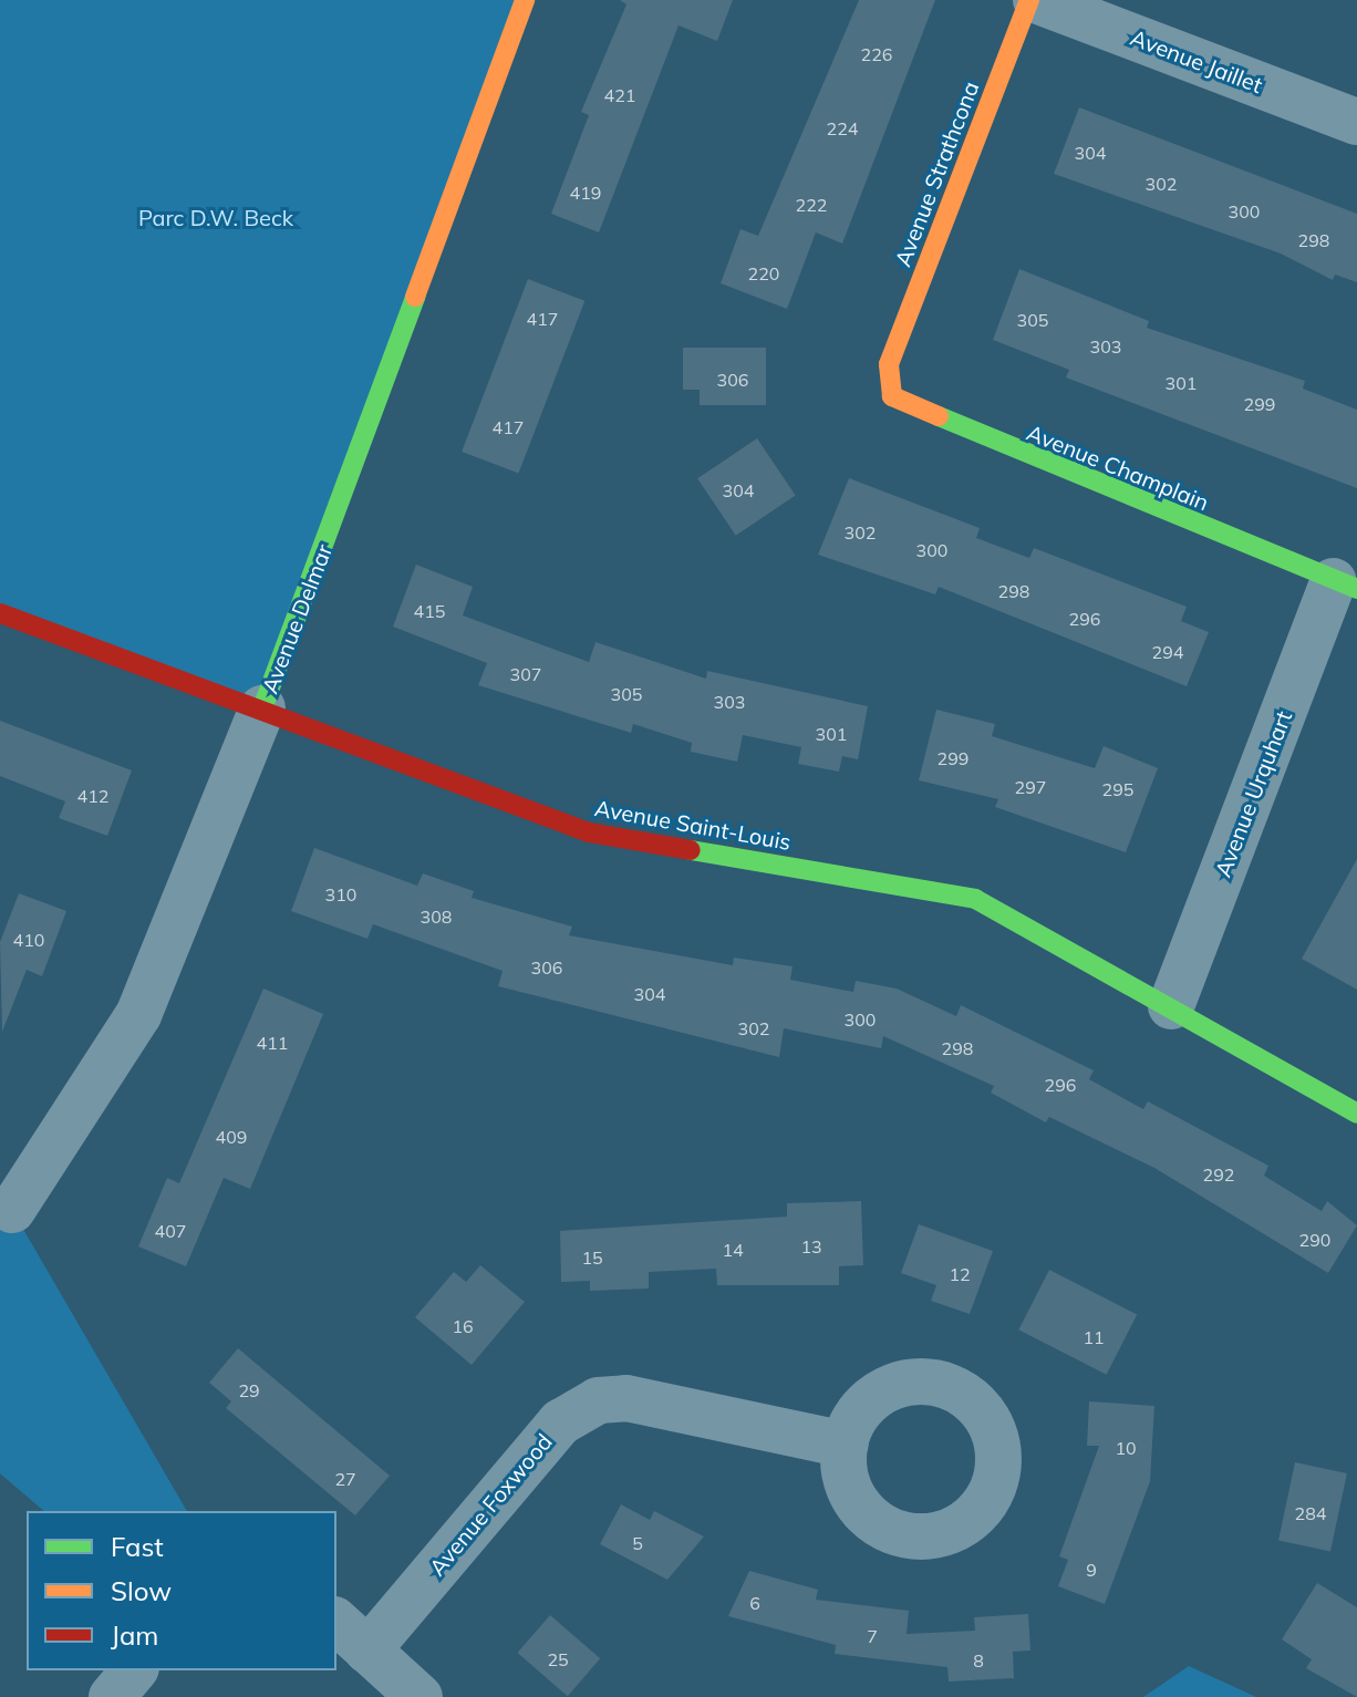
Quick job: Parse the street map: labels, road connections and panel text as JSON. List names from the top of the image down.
{
  "streets": {
    "street": [
      "Avenue Jaillet",
      "Avenue Strathcona",
      "Avenue Champlain",
      "Avenue Delmar",
      "Avenue Urquhart",
      "Avenue Saint-Louis",
      "Avenue Foxwood"
    ]
  },
  "crossings": [
    ["Avenue Strathcona", "Avenue Champlain"],
    ["Avenue Champlain", "Avenue Urquhart"],
    ["Avenue Delmar", "Avenue Saint-Louis"],
    ["Avenue Urquhart", "Avenue Saint-Louis"]
  ],
  "parks": ["Parc D.W. Beck"],
  "house_numbers": [
    "226",
    "421",
    "224",
    "304",
    "302",
    "419",
    "222",
    "300",
    "298",
    "220",
    "417",
    "305",
    "303",
    "306",
    "301",
    "299",
    "417",
    "304",
    "302",
    "300",
    "298",
    "415",
    "296",
    "294",
    "307",
    "305",
    "303",
    "301",
    "299",
    "297",
    "295",
    "412",
    "310",
    "308",
    "410",
    "306",
    "304",
    "300",
    "302",
    "411",
    "298",
    "296",
    "409",
    "292",
    "407",
    "290",
    "13",
    "14",
    "15",
    "12",
    "16",
    "11",
    "29",
    "10",
    "27",
    "284",
    "5",
    "9",
    "6",
    "7",
    "25",
    "8"
  ],
  "legend": ["Fast", "Slow", "Jam"]
}
